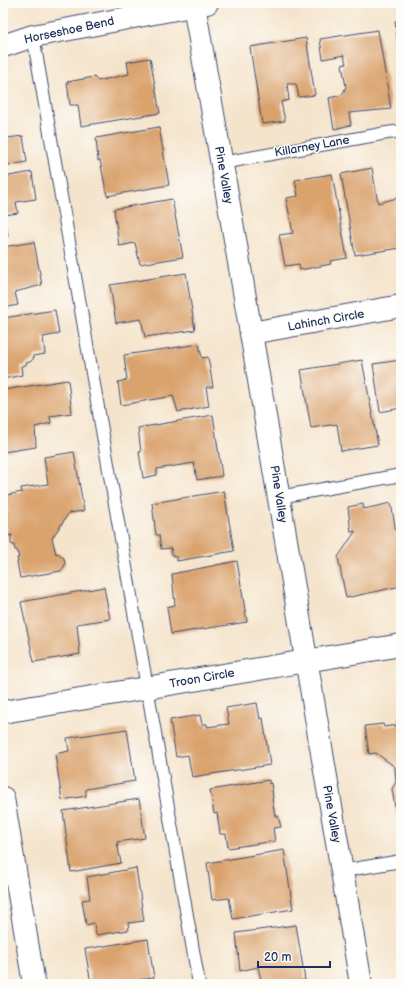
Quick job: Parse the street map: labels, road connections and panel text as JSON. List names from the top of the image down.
{
  "streets": {
    "street": [
      "Horseshoe Bend",
      "Pine Valley",
      "Lahinch Circle",
      "Troon Circle"
    ],
    "lane": ["Killarney Lane"]
  },
  "crossings": [
    ["Horseshoe Bend", "Pine Valley"],
    ["Killarney Lane", "Pine Valley"],
    ["Pine Valley", "Lahinch Circle"],
    ["Pine Valley", "Troon Circle"]
  ],
  "scale_bar": "20 m"
}
